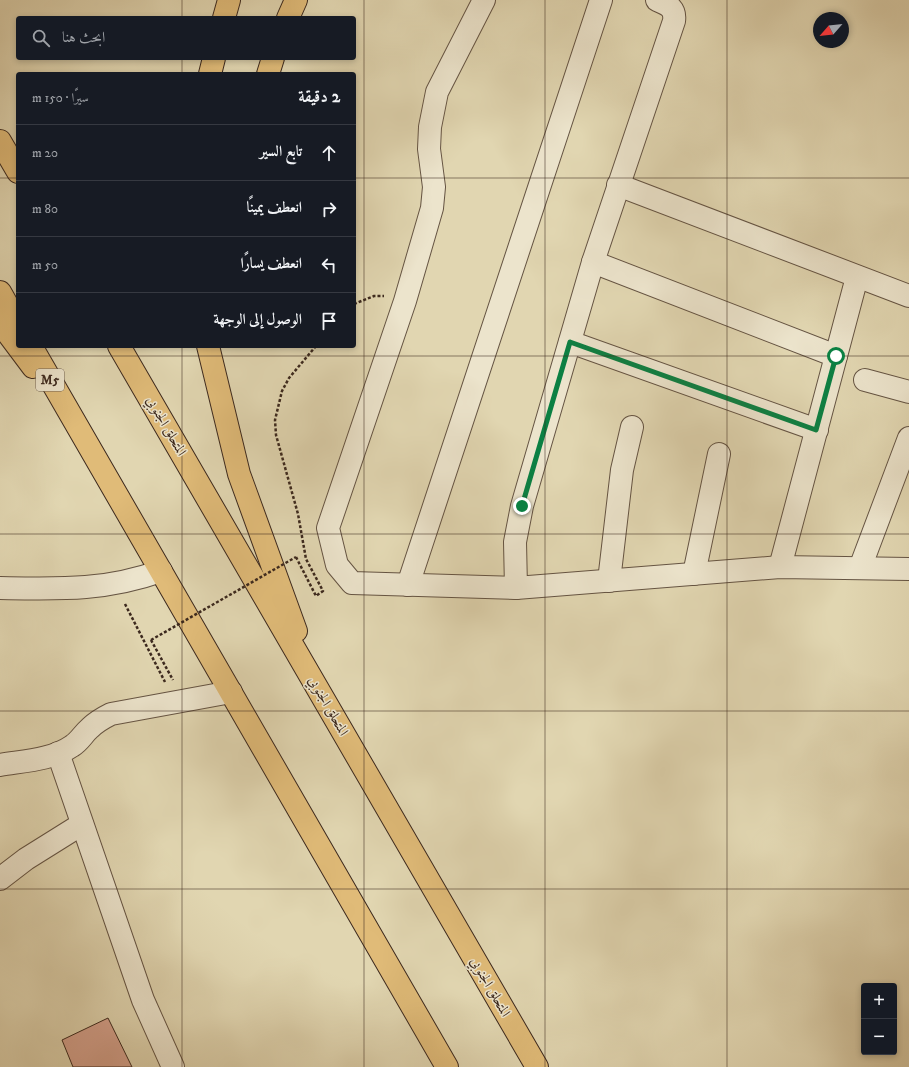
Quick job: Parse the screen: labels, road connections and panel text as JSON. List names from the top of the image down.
{
  "streets": {
    "highway": ["M5", "المتحلق الجنوبي"]
  },
  "north": "bottom left",
  "page": {
    "search": "ابحث هنا",
    "heading": ["2 دقيقة", "سيرًا · 150 m"],
    "list": [
      ["تابع السير", "20 m"],
      ["انعطف يمينًا", "80 m"],
      ["انعطف يسارًا", "50 m"],
      "الوصول إلى الوجهة"
    ],
    "map_buttons": ["+", "−"]
  }
}
